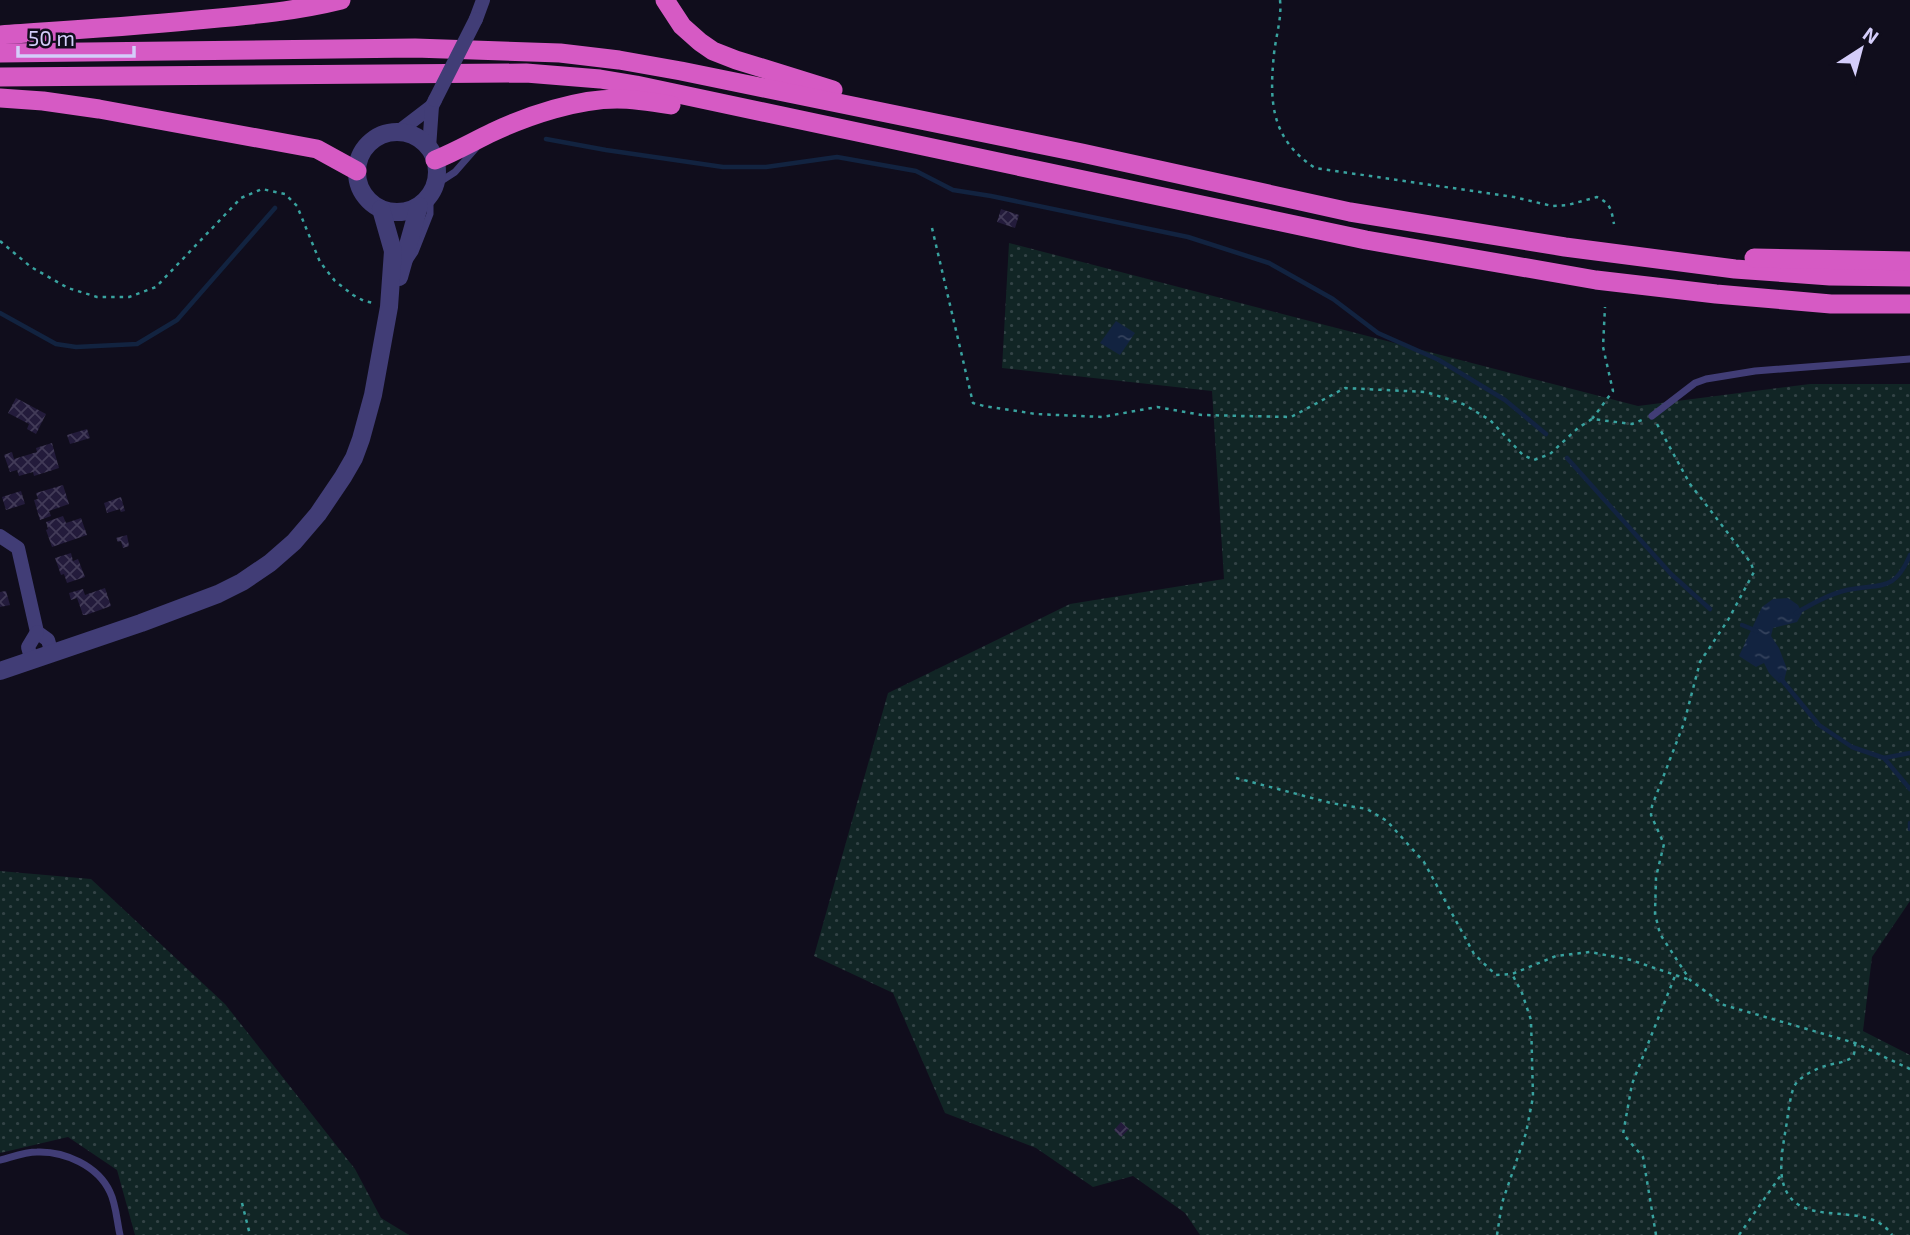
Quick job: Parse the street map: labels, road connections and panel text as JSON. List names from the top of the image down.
{
  "scale_bar": "50 m",
  "north": "top right"
}
